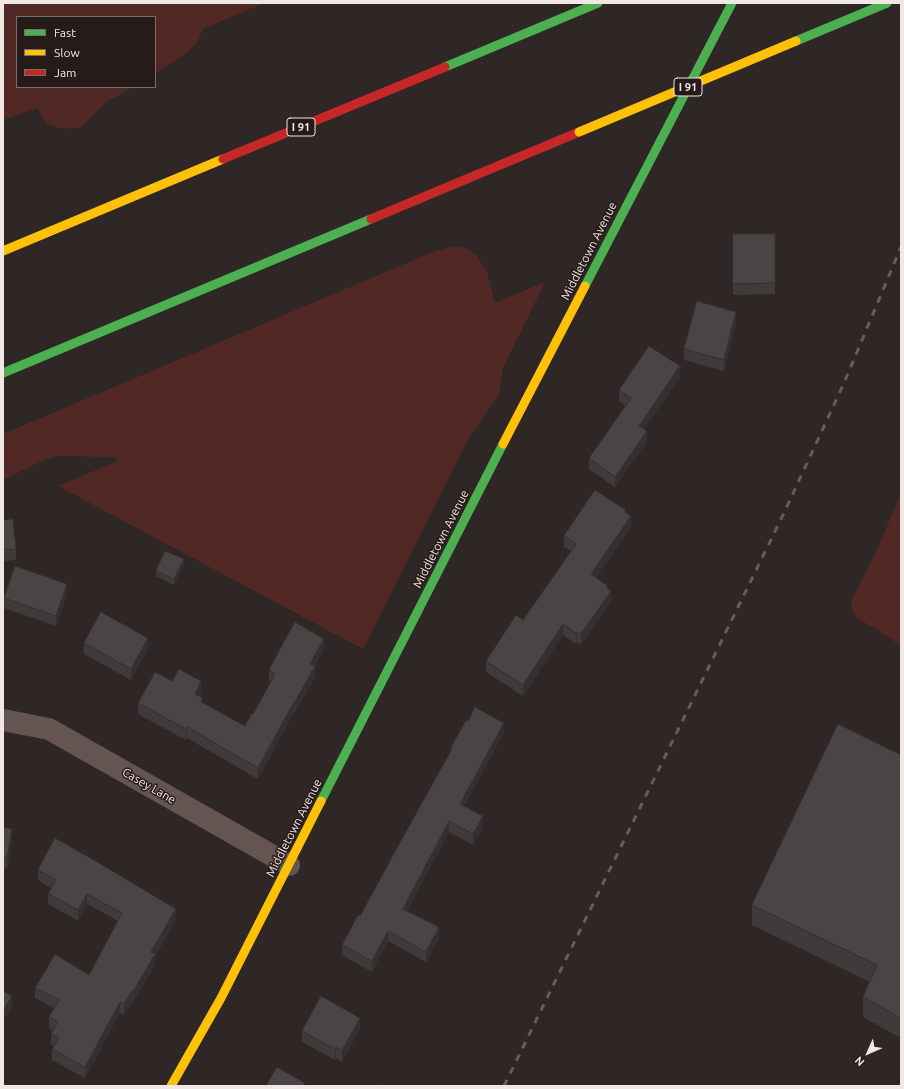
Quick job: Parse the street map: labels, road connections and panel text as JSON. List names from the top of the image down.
{
  "streets": {
    "main road": ["I 91", "Middletown Avenue"],
    "street": ["Casey Lane"]
  },
  "crossings": [
    ["Middletown Avenue", "Casey Lane"]
  ],
  "legend": ["Fast", "Slow", "Jam"],
  "north": "bottom left"
}
